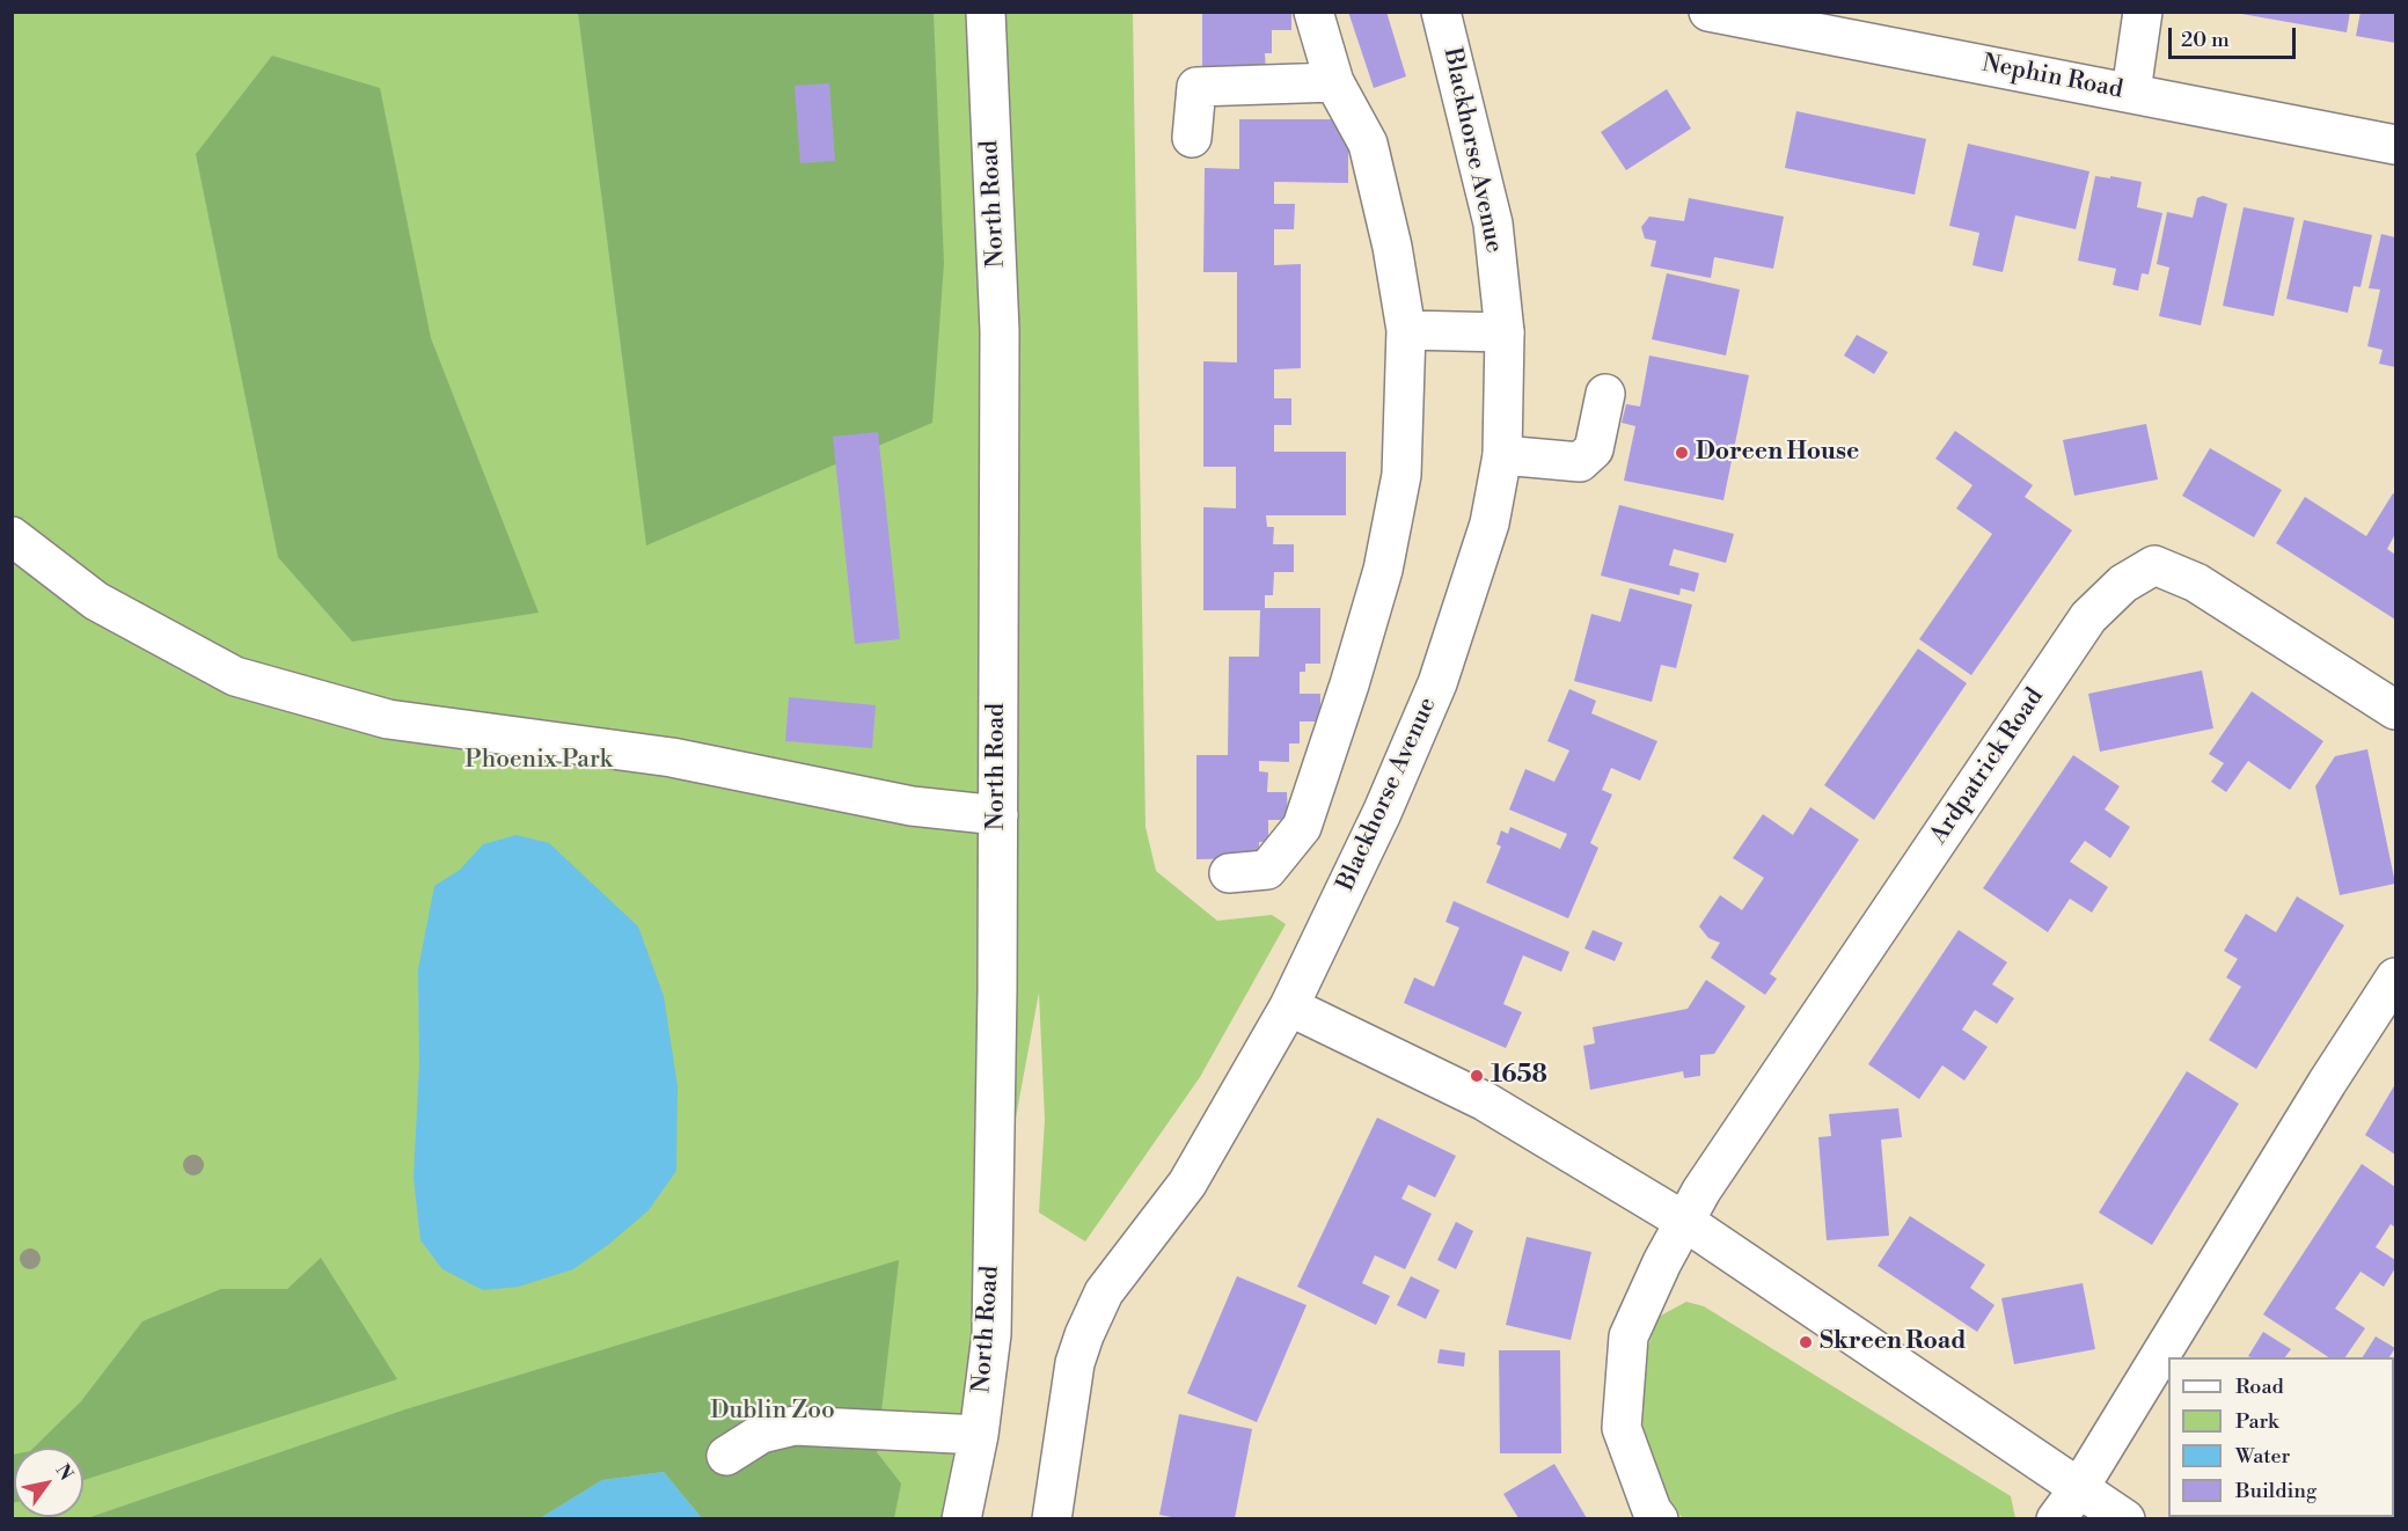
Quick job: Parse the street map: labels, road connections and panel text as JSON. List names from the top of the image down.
{
  "streets": {
    "street": [
      "Nephin Road",
      "Blackhorse Avenue",
      "North Road",
      "Ardpatrick Road"
    ]
  },
  "parks": ["Phoenix Park", "Dublin Zoo"],
  "places": ["Doreen House", "1658", "Skreen Road"],
  "legend": [
    "Road",
    "Park",
    "Water",
    "Building"
  ],
  "scale_bar": "20 m",
  "north": "top right"
}
